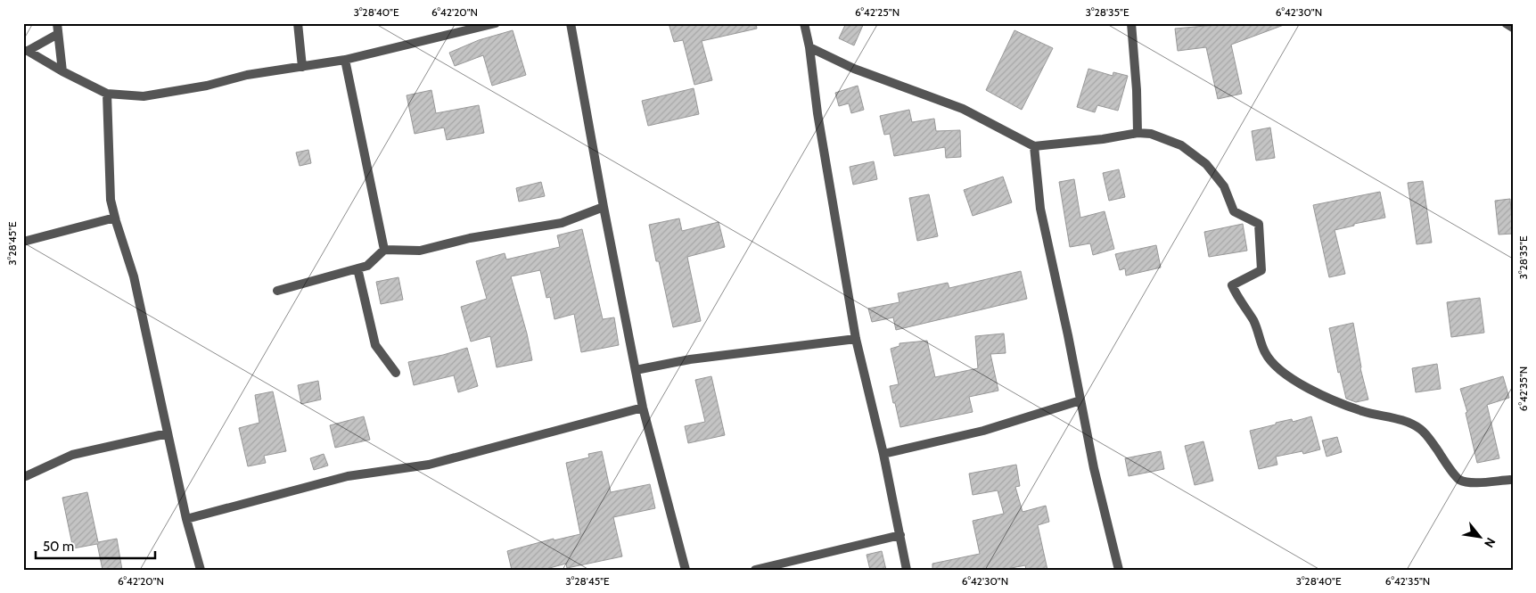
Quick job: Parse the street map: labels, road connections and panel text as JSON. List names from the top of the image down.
{
  "scale_bar": "50 m",
  "north": "bottom right",
  "coordinates": [
    "3°28'40\"E",
    "6°42'20\"N",
    "6°42'25\"N",
    "3°28'35\"E",
    "6°42'30\"N",
    "3°28'45\"E",
    "6°42'35\"N"
  ]
}
